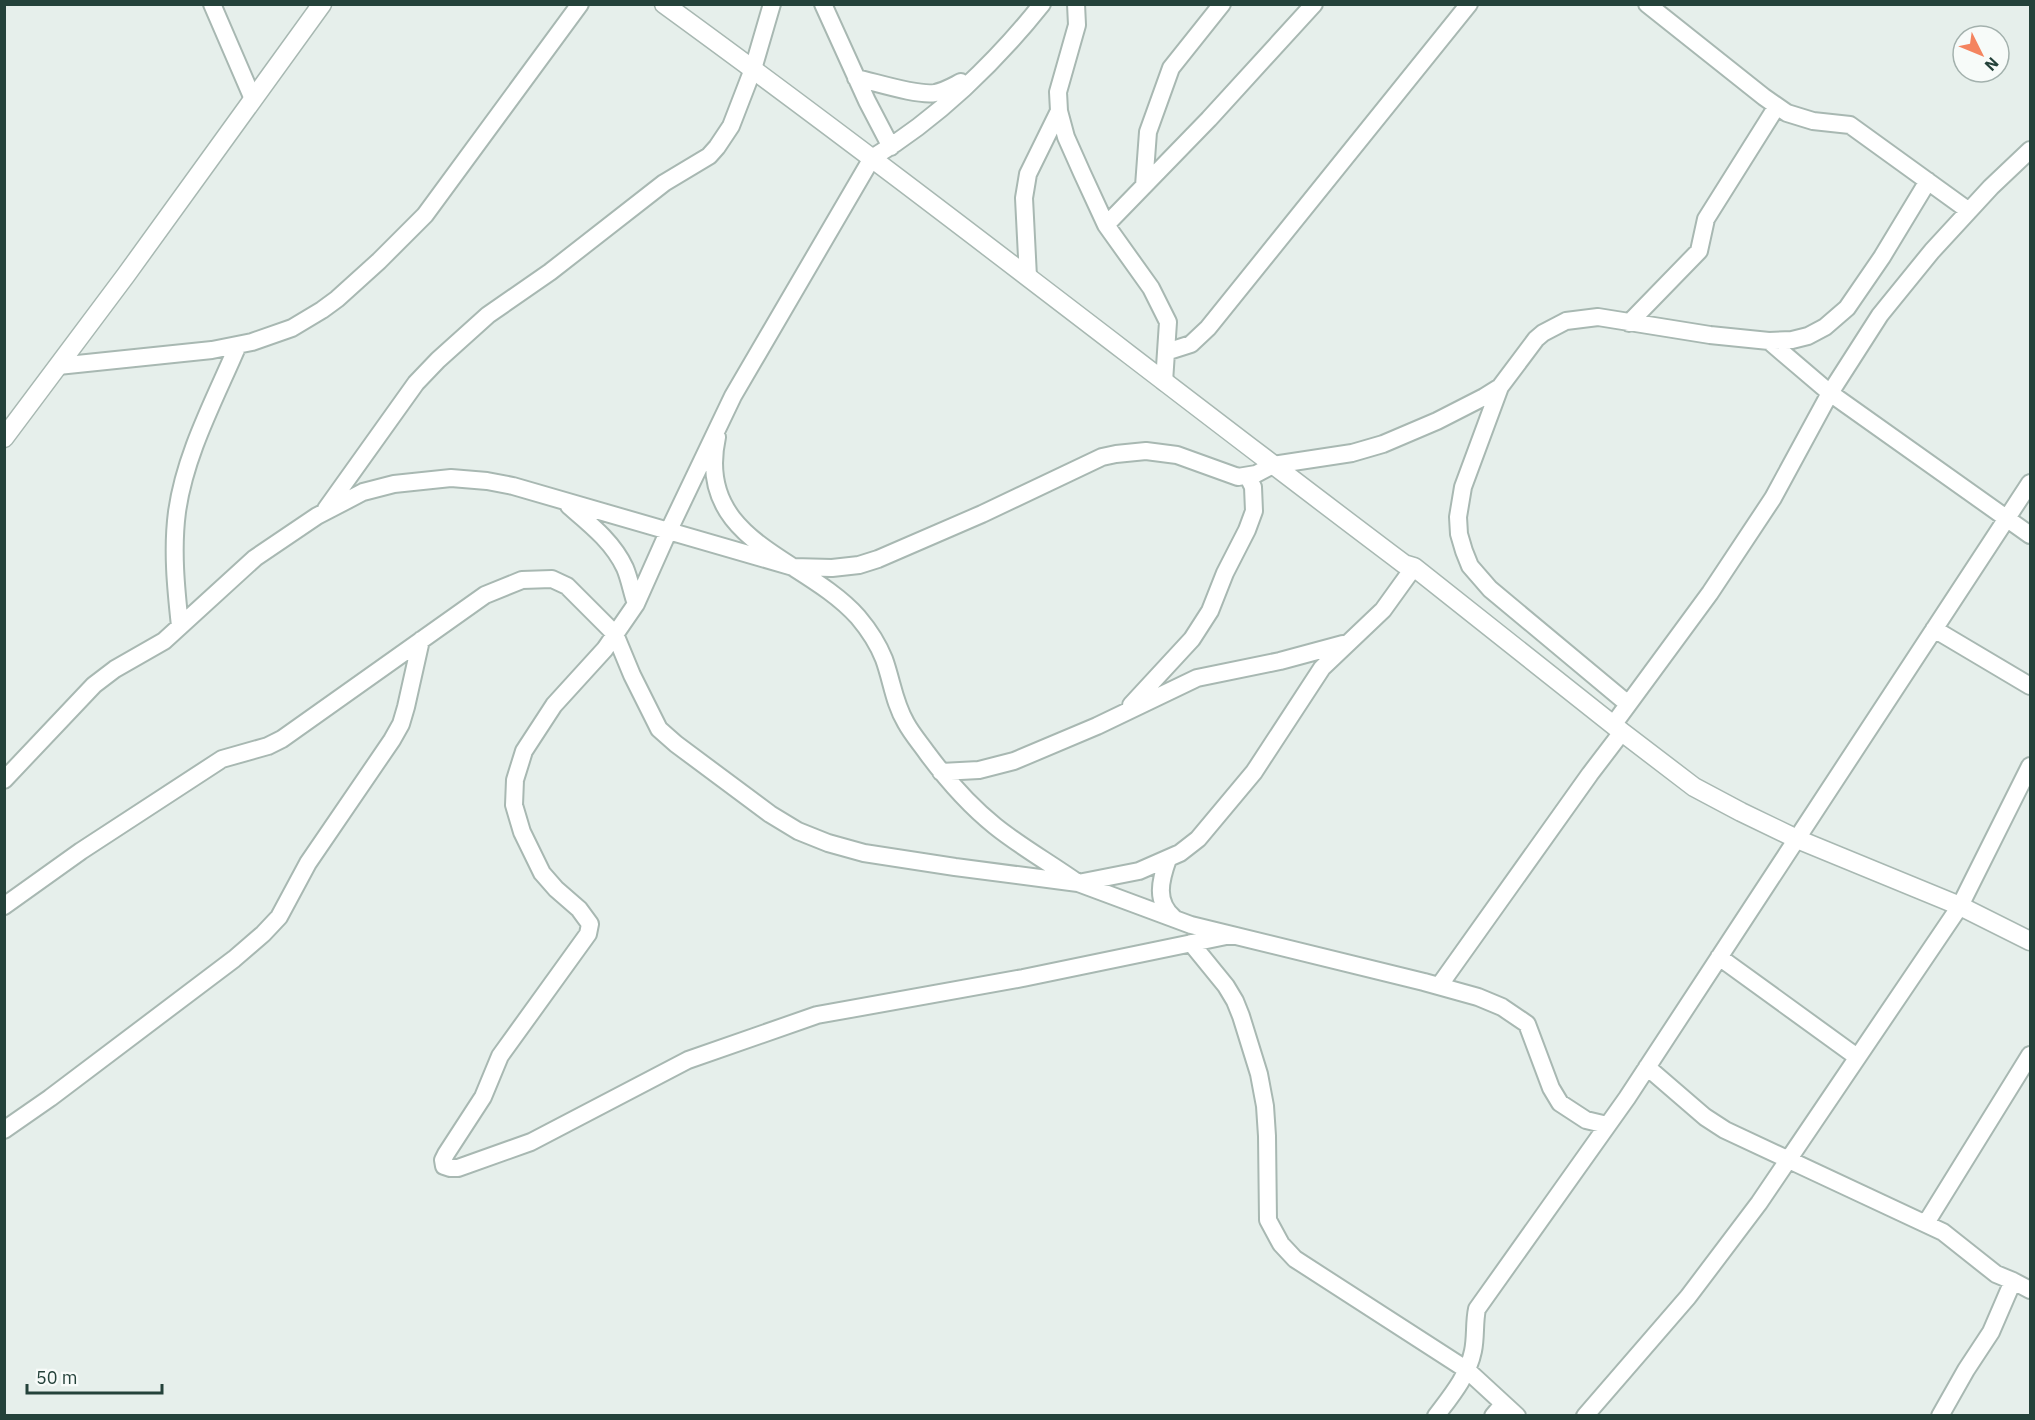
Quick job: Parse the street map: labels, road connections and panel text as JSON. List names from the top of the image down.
{
  "scale_bar": "50 m",
  "north": "bottom right"
}
